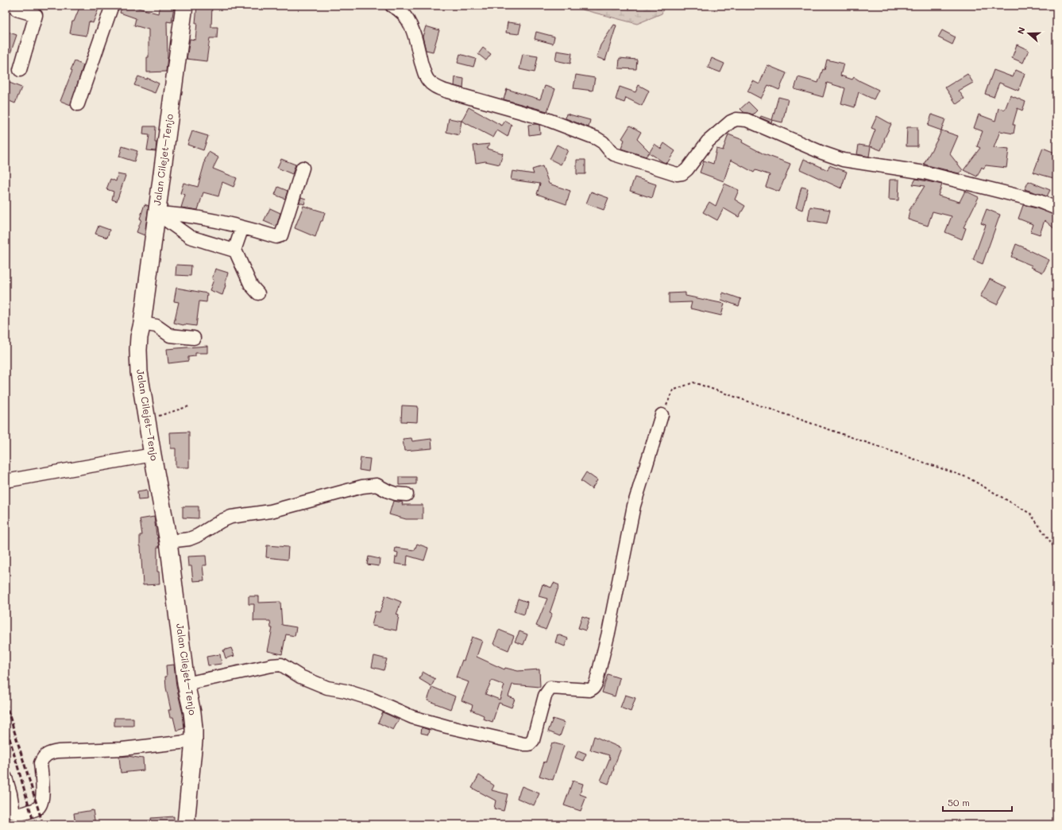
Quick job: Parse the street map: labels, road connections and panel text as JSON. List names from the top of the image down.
{
  "streets": {
    "main road": ["Jalan Cilejet–Tenjo"]
  },
  "scale_bar": "50 m",
  "north": "left"
}
